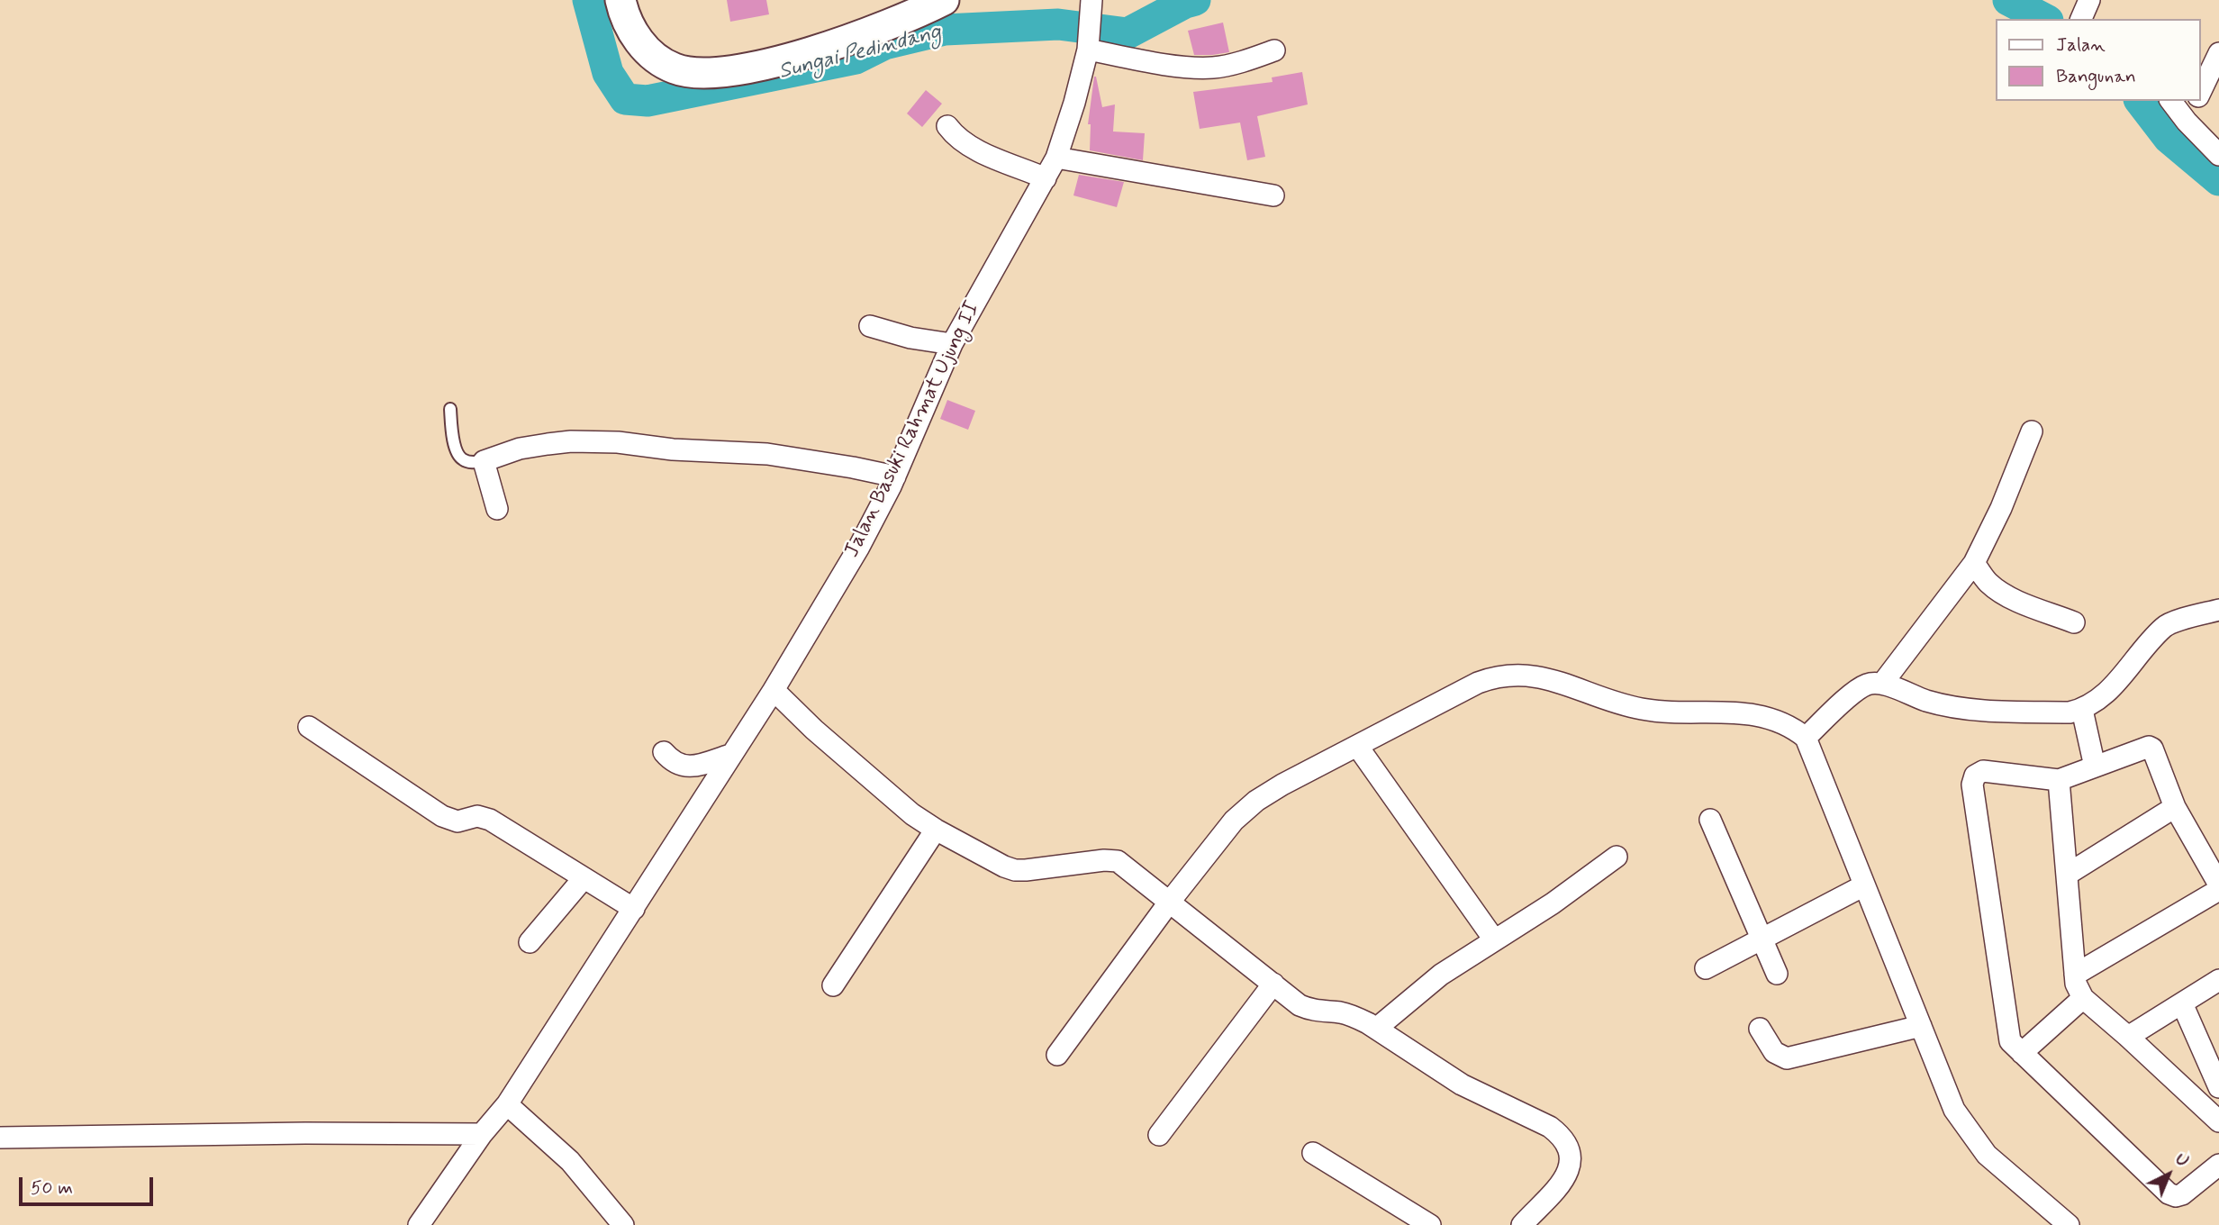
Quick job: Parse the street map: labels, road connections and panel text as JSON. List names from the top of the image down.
{
  "streets": {
    "street": ["Jalan Basuki Rahmat Ujung II"]
  },
  "water": ["Sungai Pedindang"],
  "legend": ["Jalan", "Bangunan"],
  "scale_bar": "50 m",
  "north": "top right"
}
